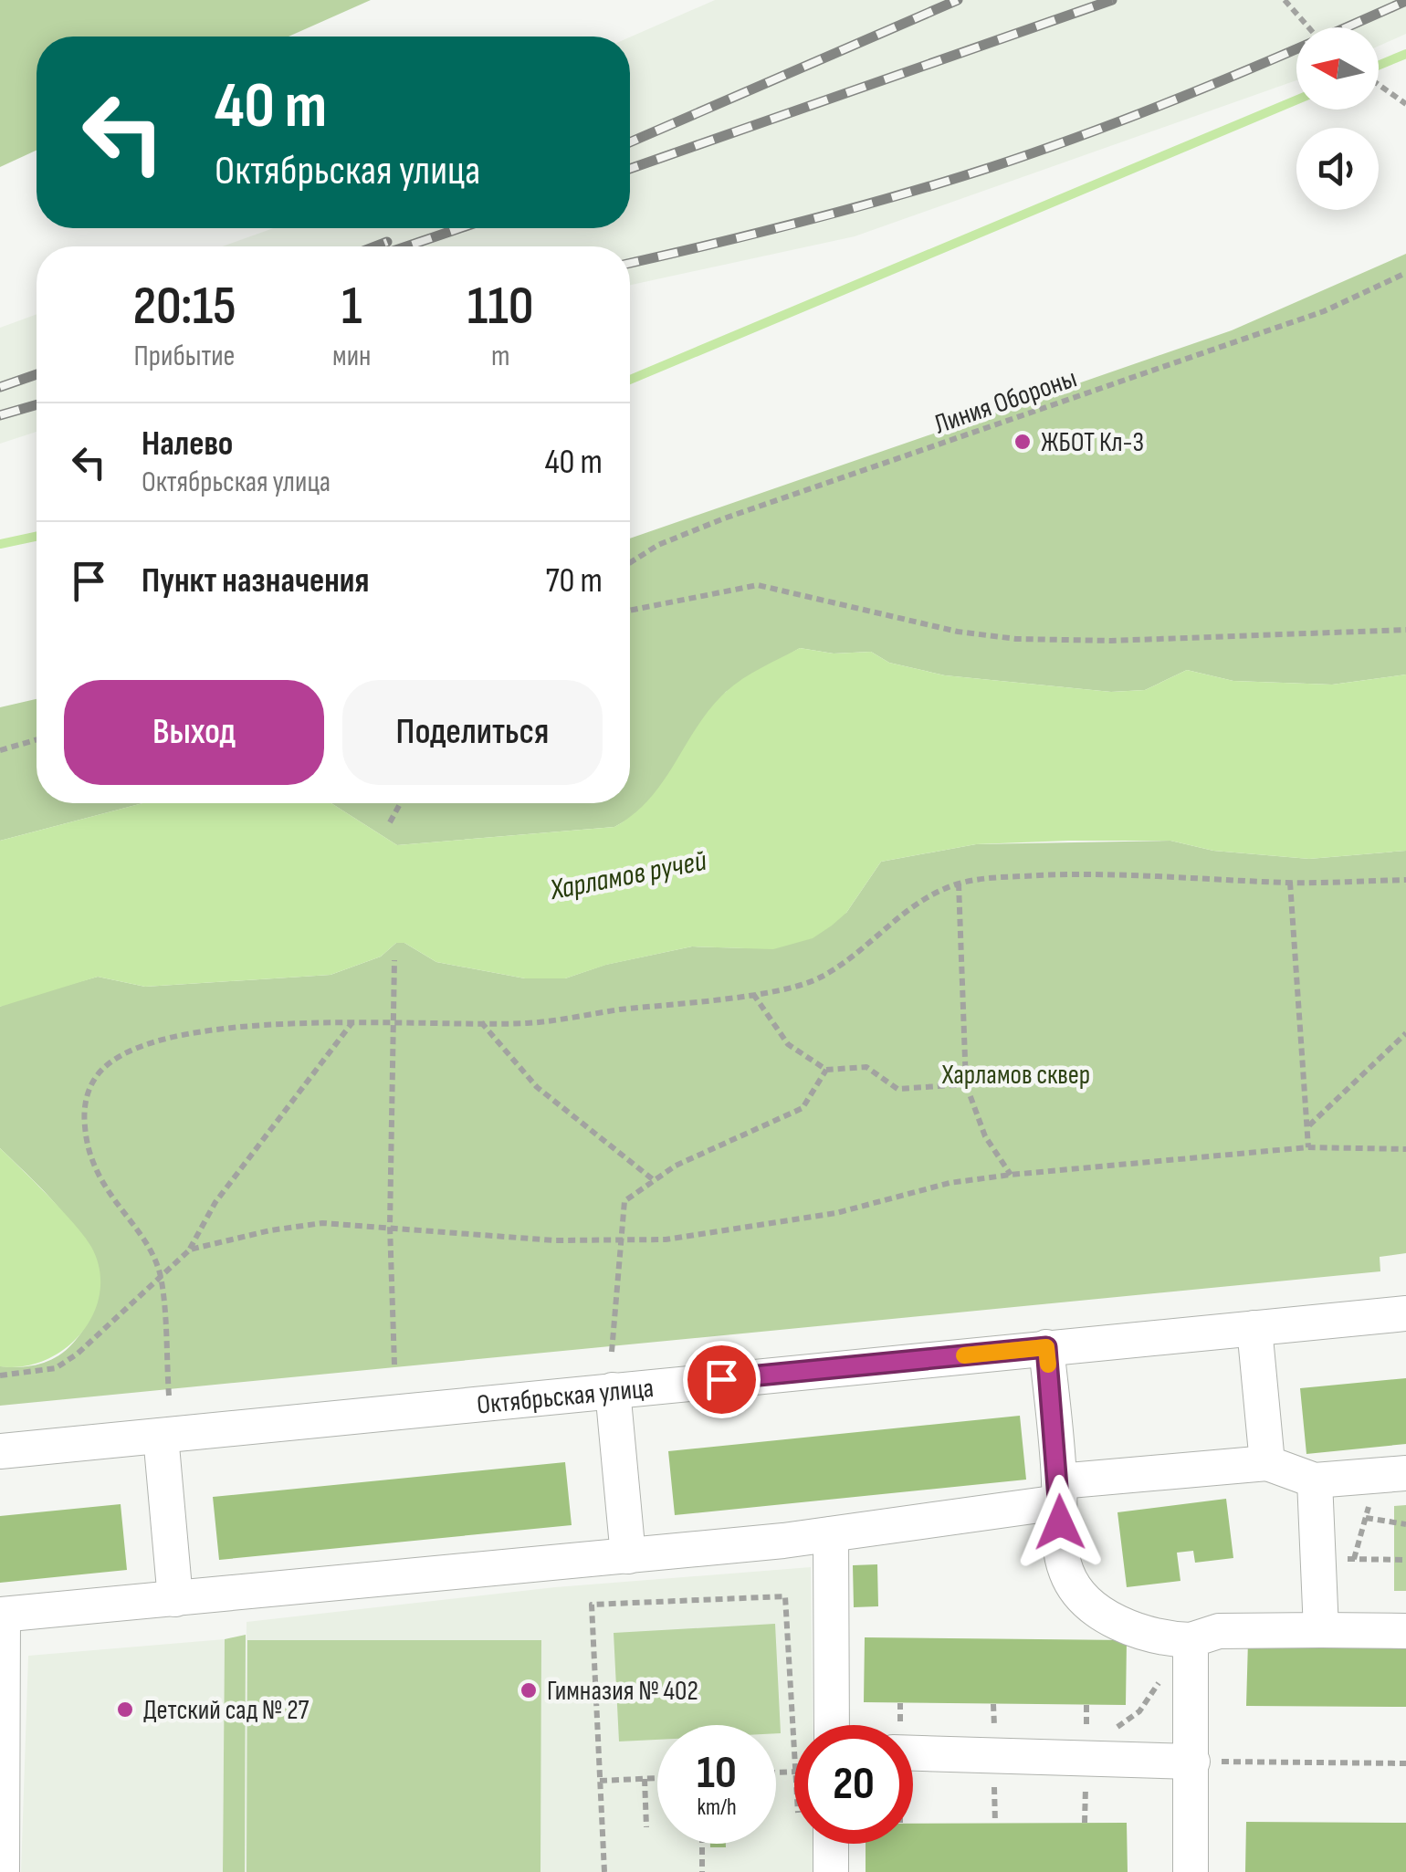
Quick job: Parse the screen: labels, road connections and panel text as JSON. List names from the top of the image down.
{
  "streets": {
    "street": ["Октябрьская улица"],
    "path": ["Линия Обороны"]
  },
  "water": ["Харламов ручей"],
  "parks": ["Харламов сквер"],
  "places": ["ЖБОТ Кл-3", "Гимназия № 402", "Детский сад № 27"],
  "north": "left",
  "page": {
    "turn": ["40 m", "Октябрьская улица"],
    "eta": [
      "20:15",
      "Прибытие",
      "1",
      "мин",
      "110",
      "m"
    ],
    "list": [
      {
        "name": "Налево",
        "note": "Октябрьская улица",
        "value": "40 m"
      },
      {
        "name": "Пункт назначения",
        "value": "70 m"
      }
    ],
    "buttons": ["Выход", "Поделиться"],
    "speed": "10 km/h",
    "limit": "20"
  }
}
